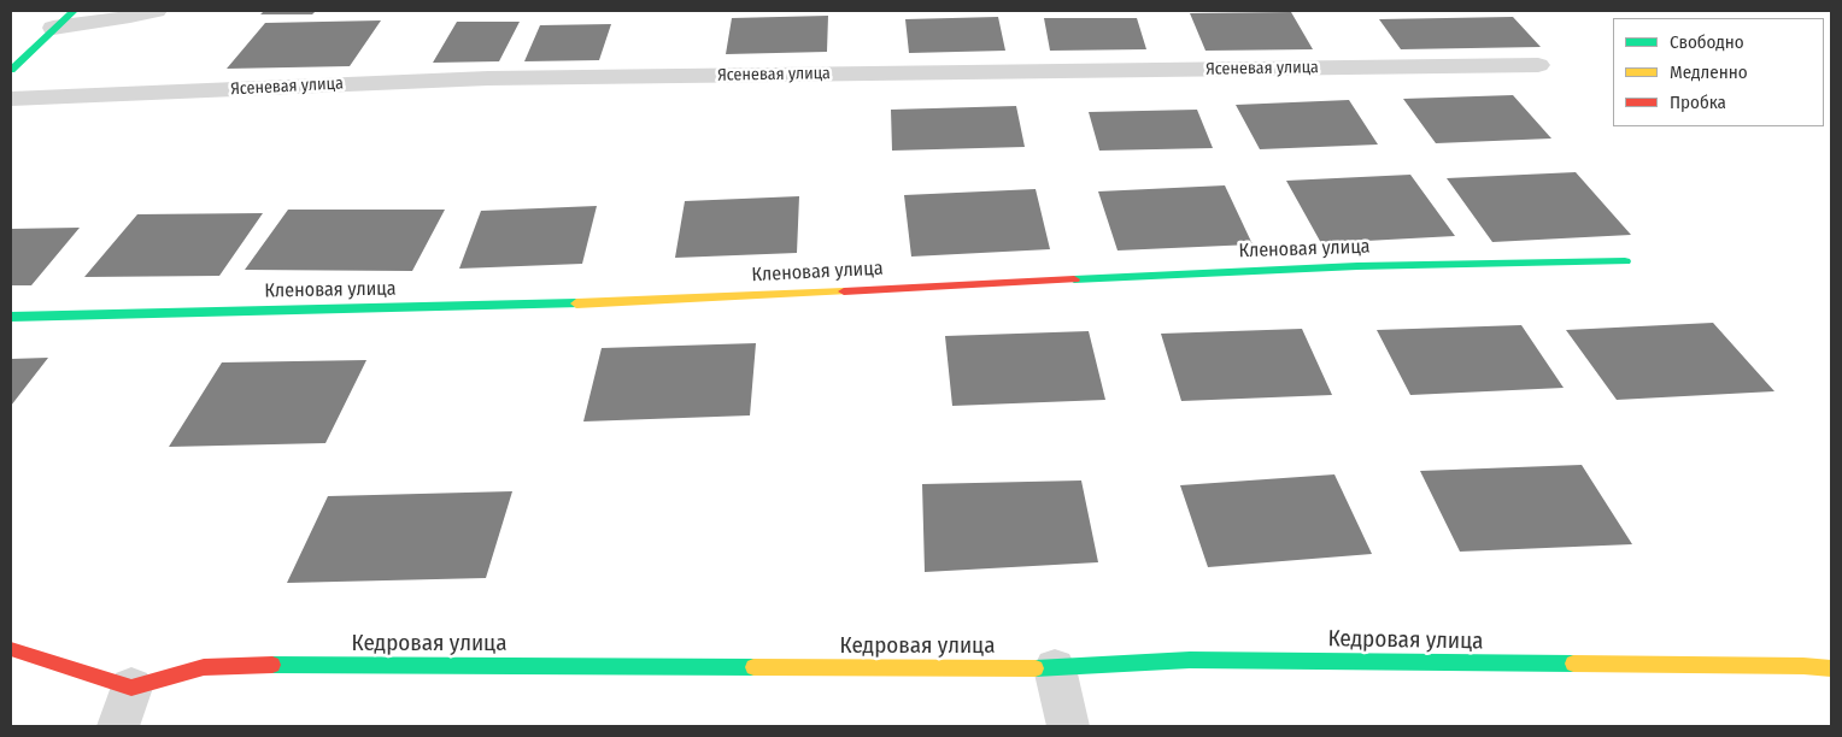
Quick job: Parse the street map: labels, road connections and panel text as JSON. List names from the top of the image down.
{
  "streets": {
    "street": ["Ясеневая улица", "Кленовая улица", "Кедровая улица"]
  },
  "legend": ["Свободно", "Медленно", "Пробка"]
}
